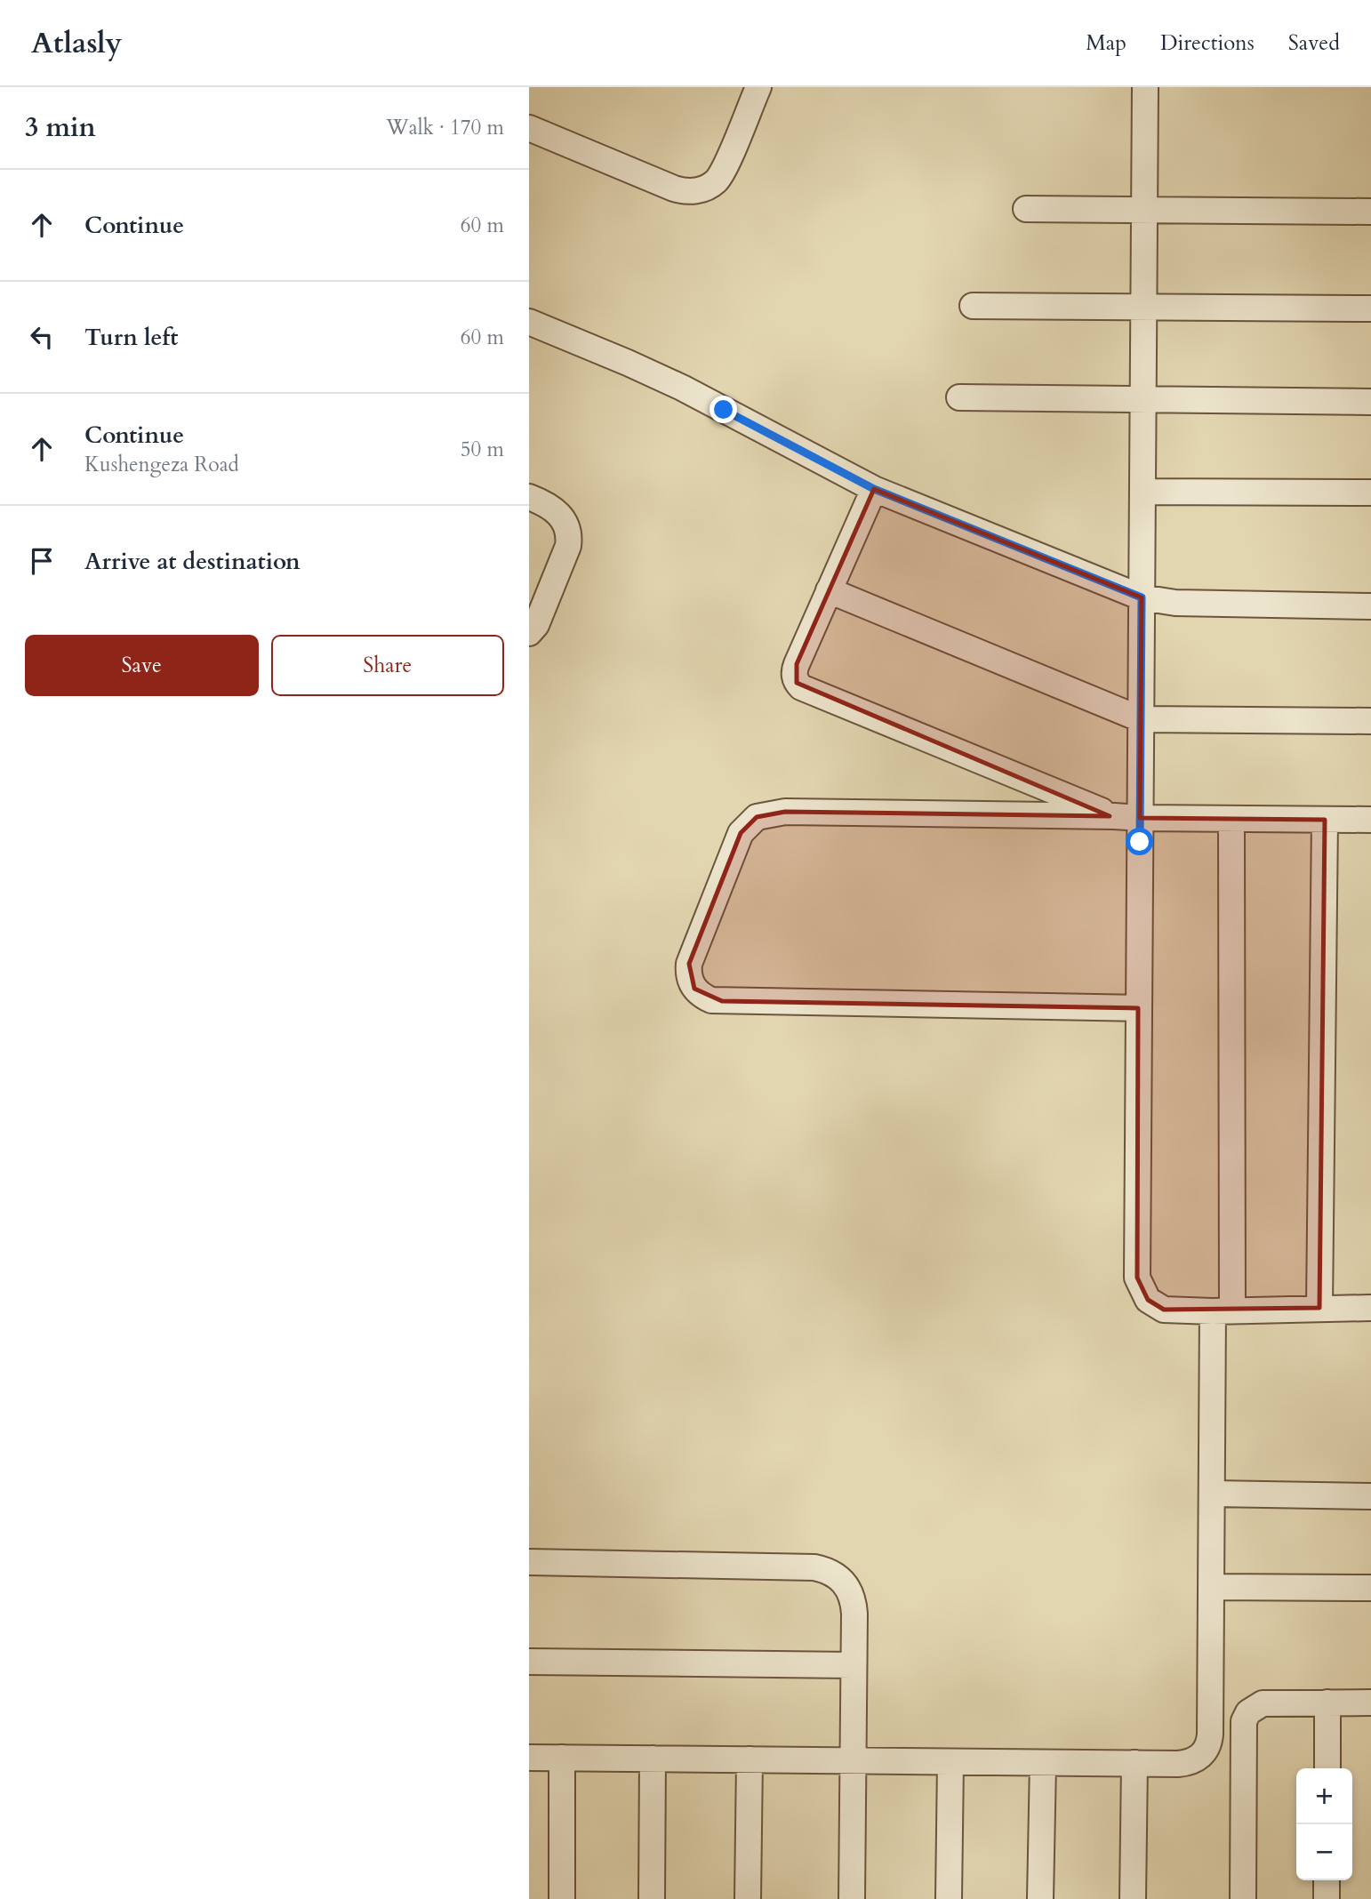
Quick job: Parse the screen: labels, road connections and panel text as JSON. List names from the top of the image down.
{
  "page": {
    "header": "Atlasly",
    "nav": ["Map", "Directions", "Saved"],
    "heading": ["3 min", "Walk · 170 m"],
    "list": [
      ["Continue", "60 m"],
      ["Turn left", "60 m"],
      ["Continue", "Kushengeza Road", "50 m"],
      "Arrive at destination"
    ],
    "buttons": ["Save", "Share"],
    "map_buttons": ["+", "−"]
  }
}
